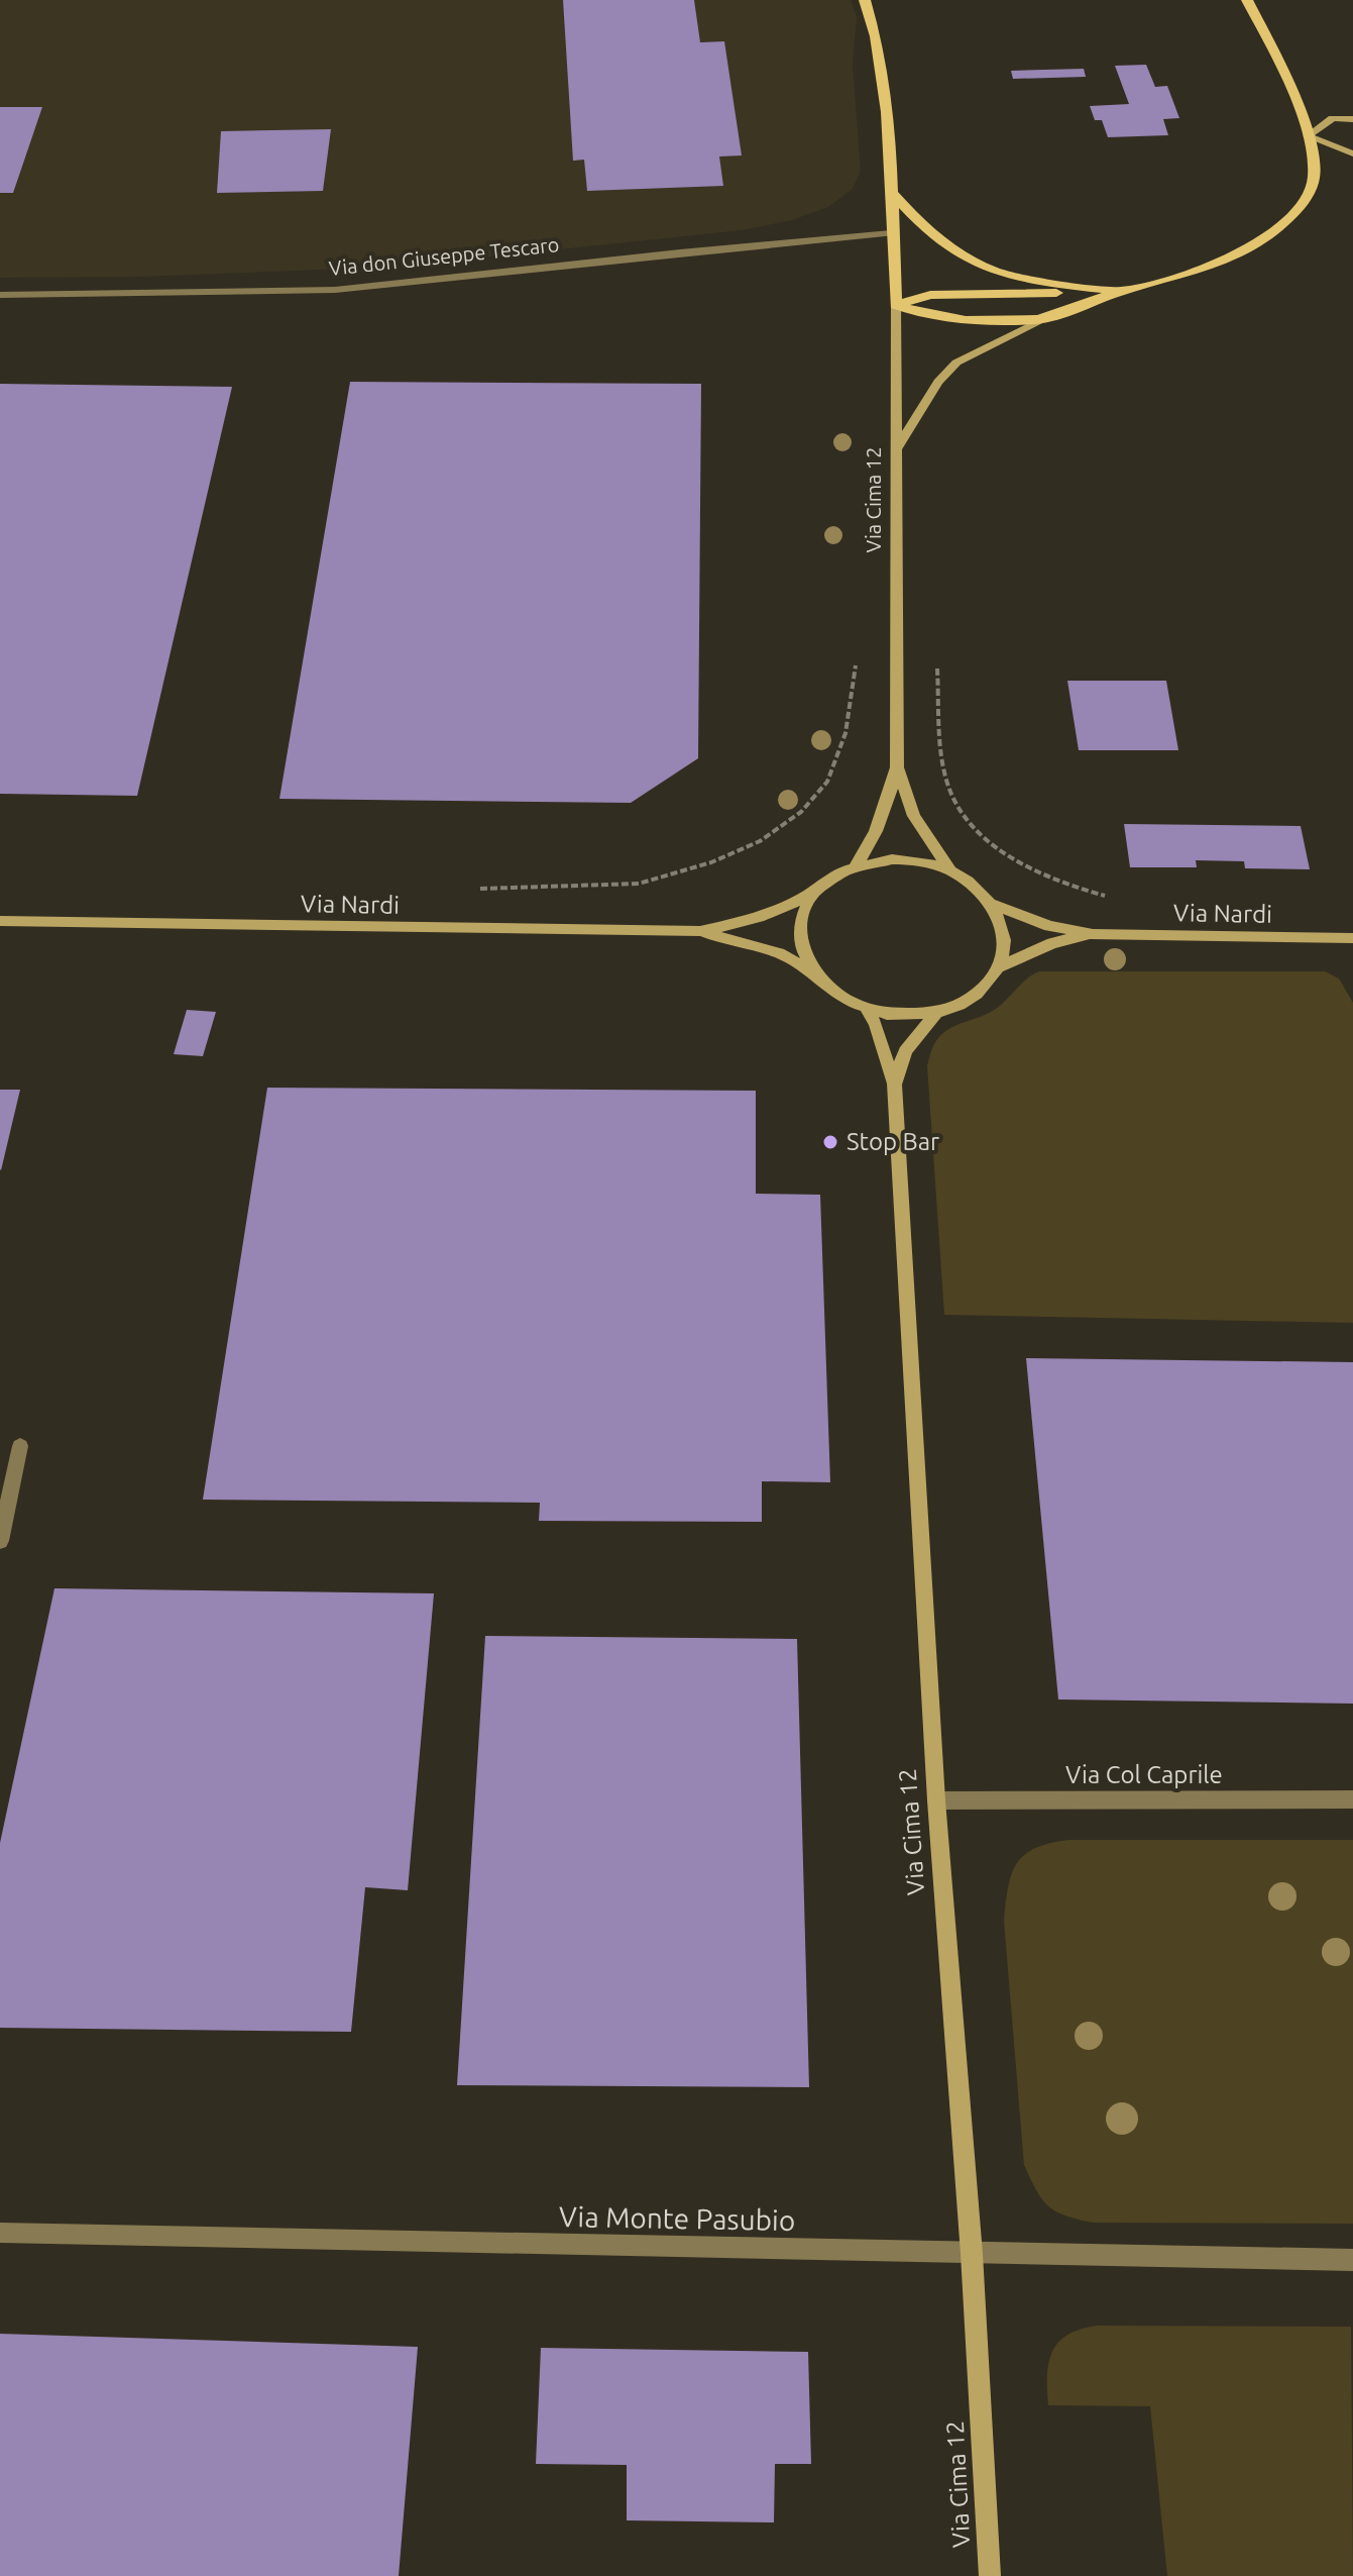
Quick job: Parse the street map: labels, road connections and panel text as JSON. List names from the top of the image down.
{
  "streets": {
    "main road": ["Via Cima 12", "Via Nardi"],
    "street": ["Via don Giuseppe Tescaro", "Via Col Caprile", "Via Monte Pasubio"]
  },
  "crossings": [
    ["Via don Giuseppe Tescaro", "Via Cima 12"],
    ["Via Cima 12", "Via Col Caprile"],
    ["Via Cima 12", "Via Monte Pasubio"]
  ],
  "places": ["Stop Bar"]
}
